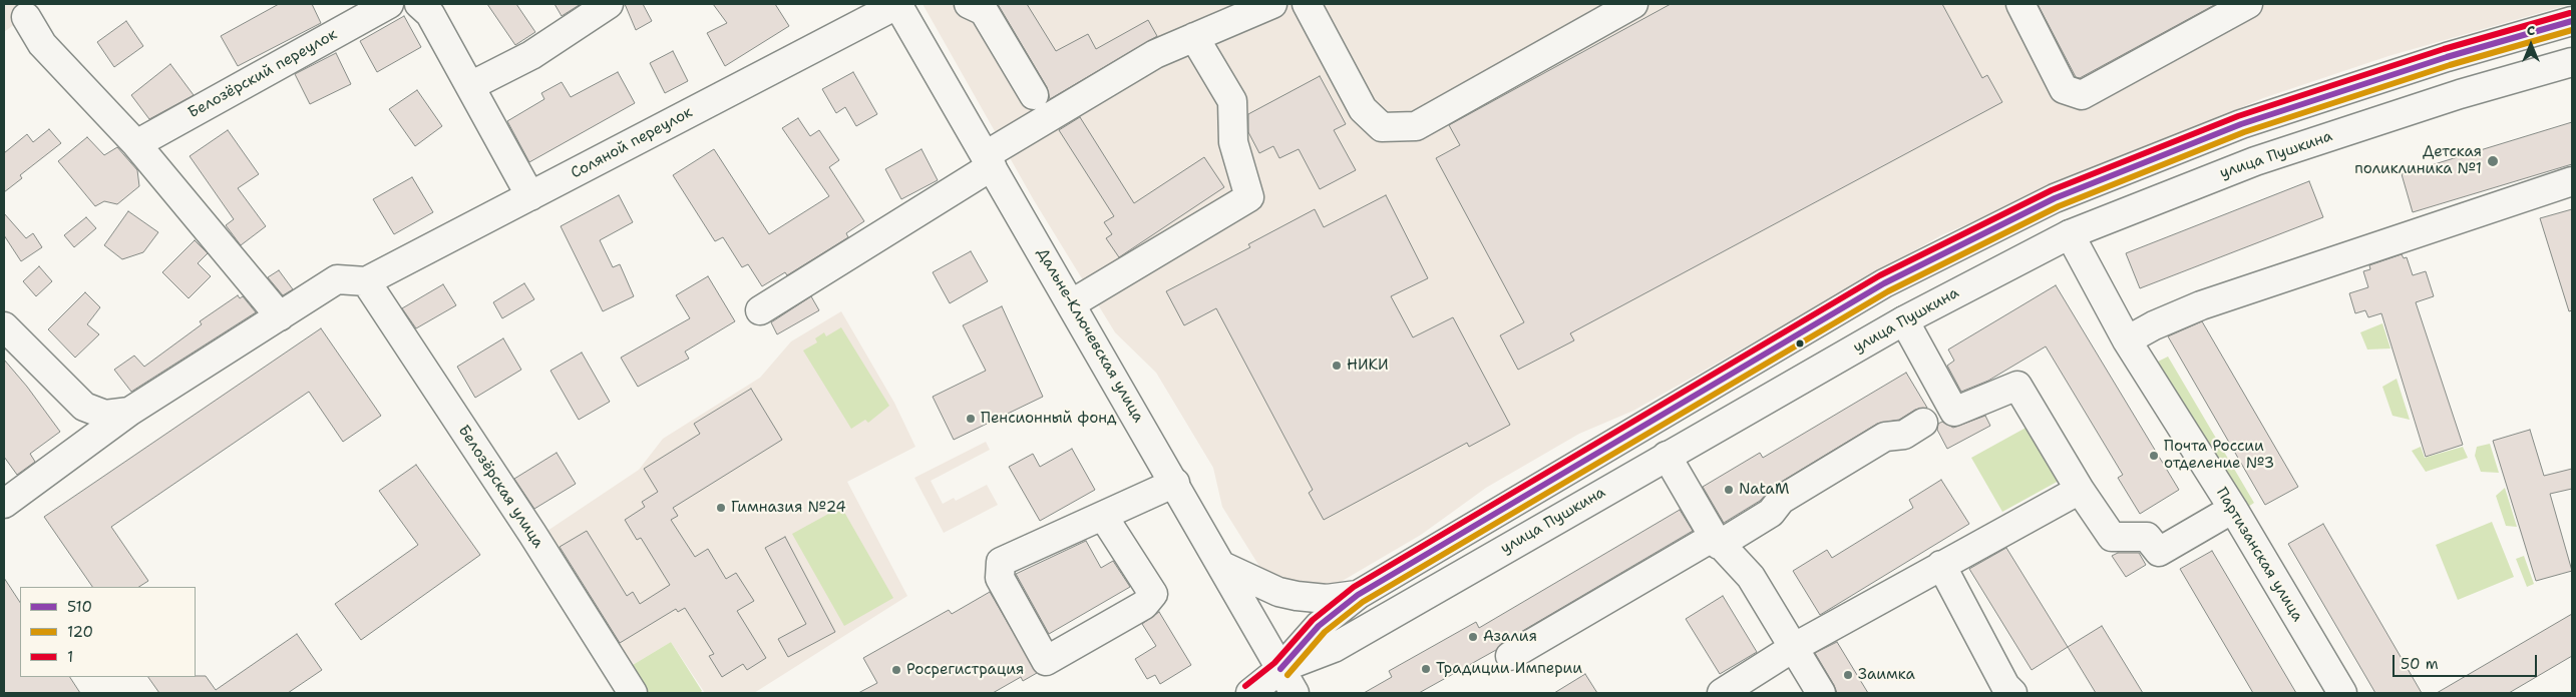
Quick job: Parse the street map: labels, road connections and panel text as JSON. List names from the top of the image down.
{
  "streets": {
    "street": [
      "Белозёрский переулок",
      "Соляной переулок",
      "улица Пушкина",
      "Дальне-Ключевская улица",
      "Белозёрская улица",
      "Партизанская улица"
    ]
  },
  "crossings": [
    ["Соляной переулок", "Дальне-Ключевская улица"],
    ["Соляной переулок", "Белозёрская улица"],
    ["улица Пушкина", "Дальне-Ключевская улица"],
    ["улица Пушкина", "Партизанская улица"]
  ],
  "places": [
    "Детская поликлиника №1",
    "НИКИ",
    "Пенсионный фонд",
    "Почта России отделение №3",
    "NataM",
    "Гимназия №24",
    "Азалия",
    "Традиции Империи",
    "Росрегистрация",
    "Заимка"
  ],
  "lines": ["transit line 1", "transit line 510", "transit line 120"],
  "legend": ["510", "120", "1"],
  "scale_bar": "50 m",
  "north": "top"
}
